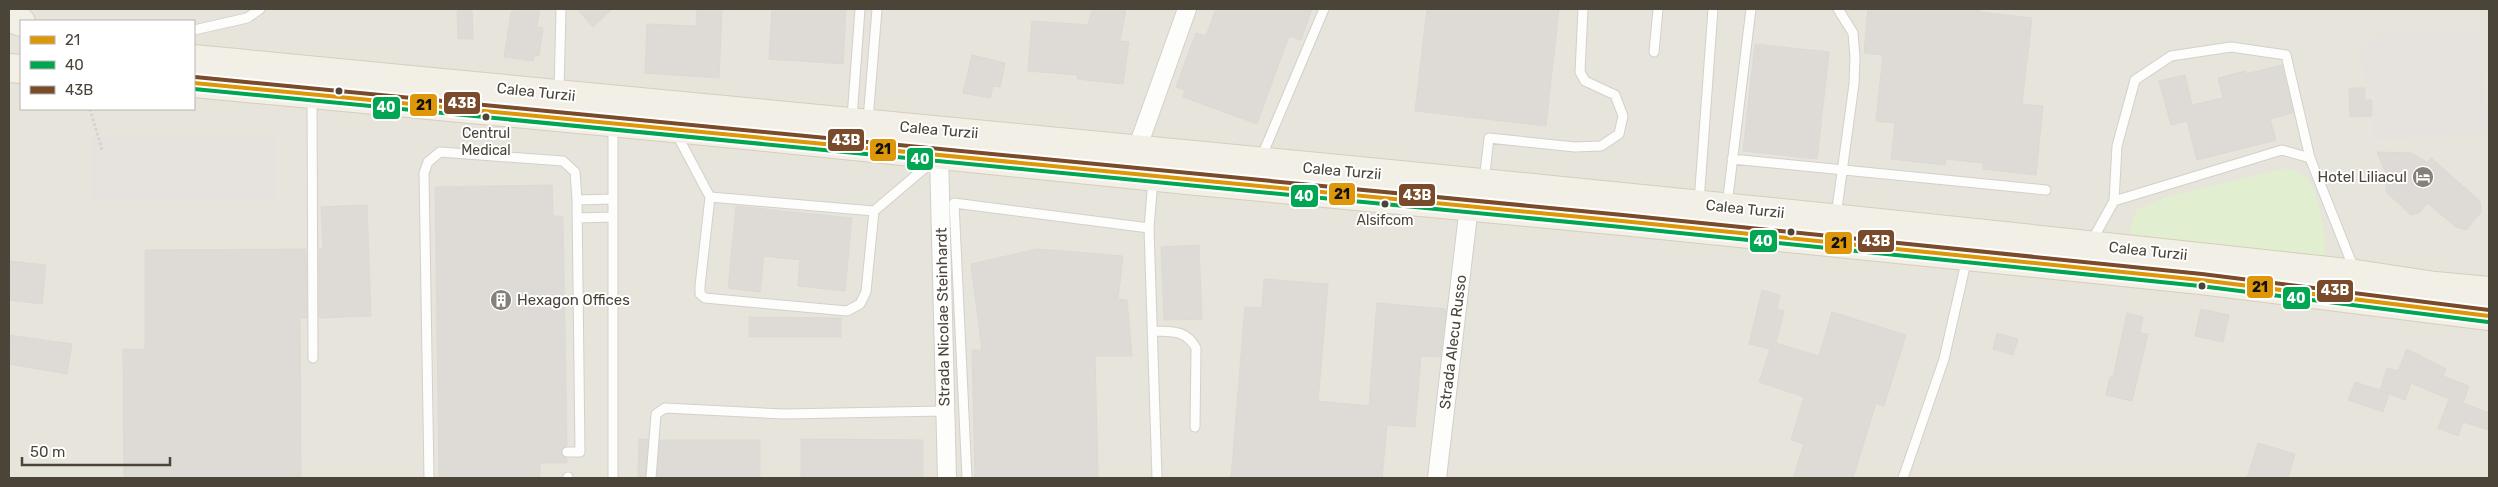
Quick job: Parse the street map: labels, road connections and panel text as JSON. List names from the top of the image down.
{
  "streets": {
    "main road": ["Calea Turzii"],
    "street": ["Strada Nicolae Steinhardt", "Strada Alecu Russo"]
  },
  "crossings": [
    ["Calea Turzii", "Strada Nicolae Steinhardt"],
    ["Calea Turzii", "Strada Alecu Russo"]
  ],
  "places": {
    "other": ["Centrul Medical", "Alsifcom"],
    "hotel": ["Hotel Liliacul"],
    "building": ["Hexagon Offices"]
  },
  "lines": ["transit line 43B", "transit line 21", "transit line 40"],
  "legend": ["21", "40", "43B"],
  "scale_bar": "50 m"
}
